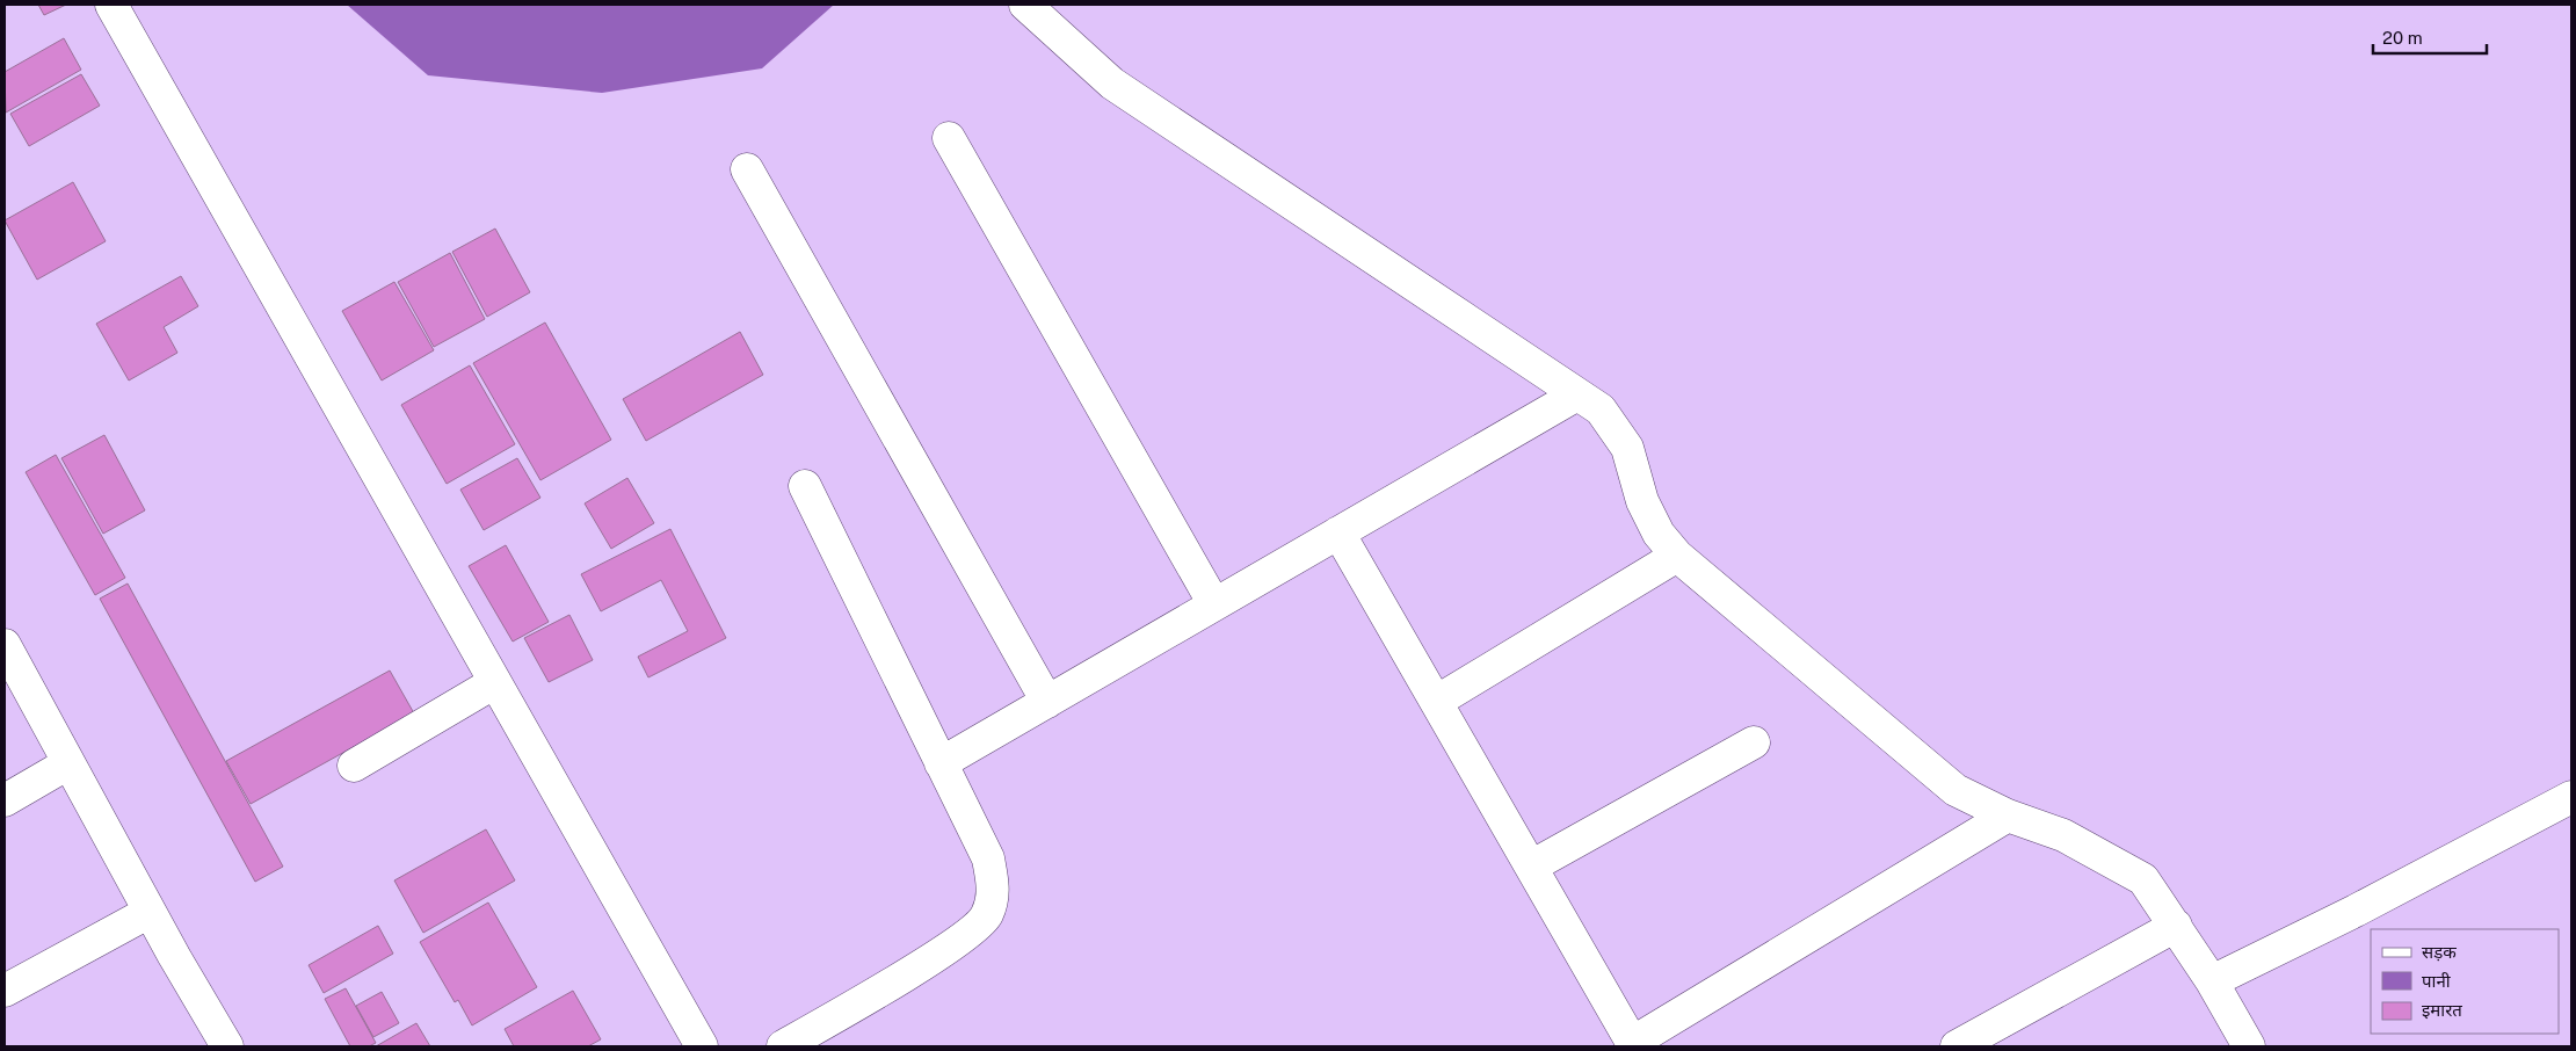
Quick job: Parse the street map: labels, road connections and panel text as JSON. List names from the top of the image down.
{
  "legend": ["सड़क", "पानी", "इमारत"],
  "scale_bar": "20 m"
}
